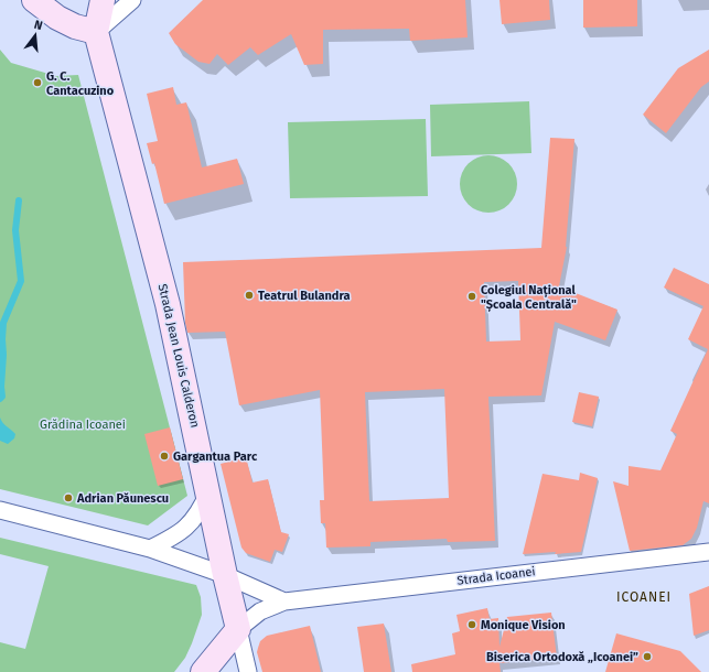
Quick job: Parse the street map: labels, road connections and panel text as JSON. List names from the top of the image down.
{
  "streets": {
    "street": ["Strada Jean Louis Calderon", "Strada Icoanei"]
  },
  "crossings": [
    ["Strada Jean Louis Calderon", "Strada Icoanei"]
  ],
  "districts": ["ICOANEI"],
  "parks": ["Grădina Icoanei"],
  "places": [
    "G. C. Cantacuzino",
    "Teatrul Bulandra",
    "Colegiul Național \"Școala Centrală\"",
    "Gargantua Parc",
    "Adrian Păunescu",
    "Monique Vision",
    "Biserica Ortodoxă „Icoanei”"
  ],
  "north": "top"
}
